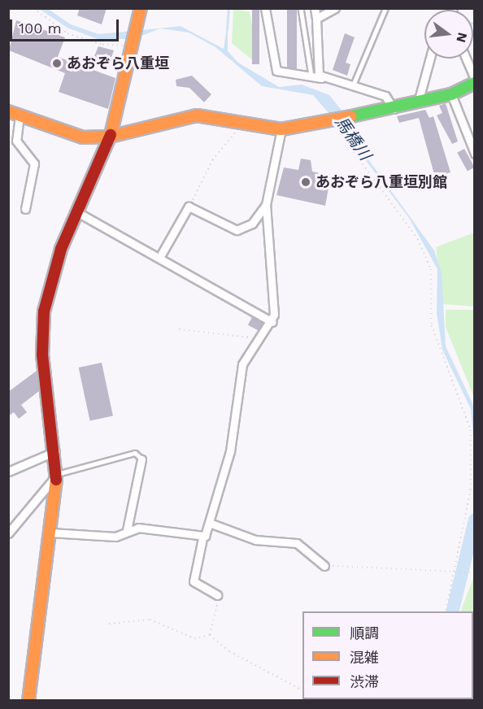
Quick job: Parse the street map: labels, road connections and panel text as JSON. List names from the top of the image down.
{
  "water": ["馬橋川"],
  "places": ["あおぞら八重垣", "あおぞら八重垣別館"],
  "legend": ["順調", "混雑", "渋滞"],
  "scale_bar": "100 m",
  "north": "right"
}
